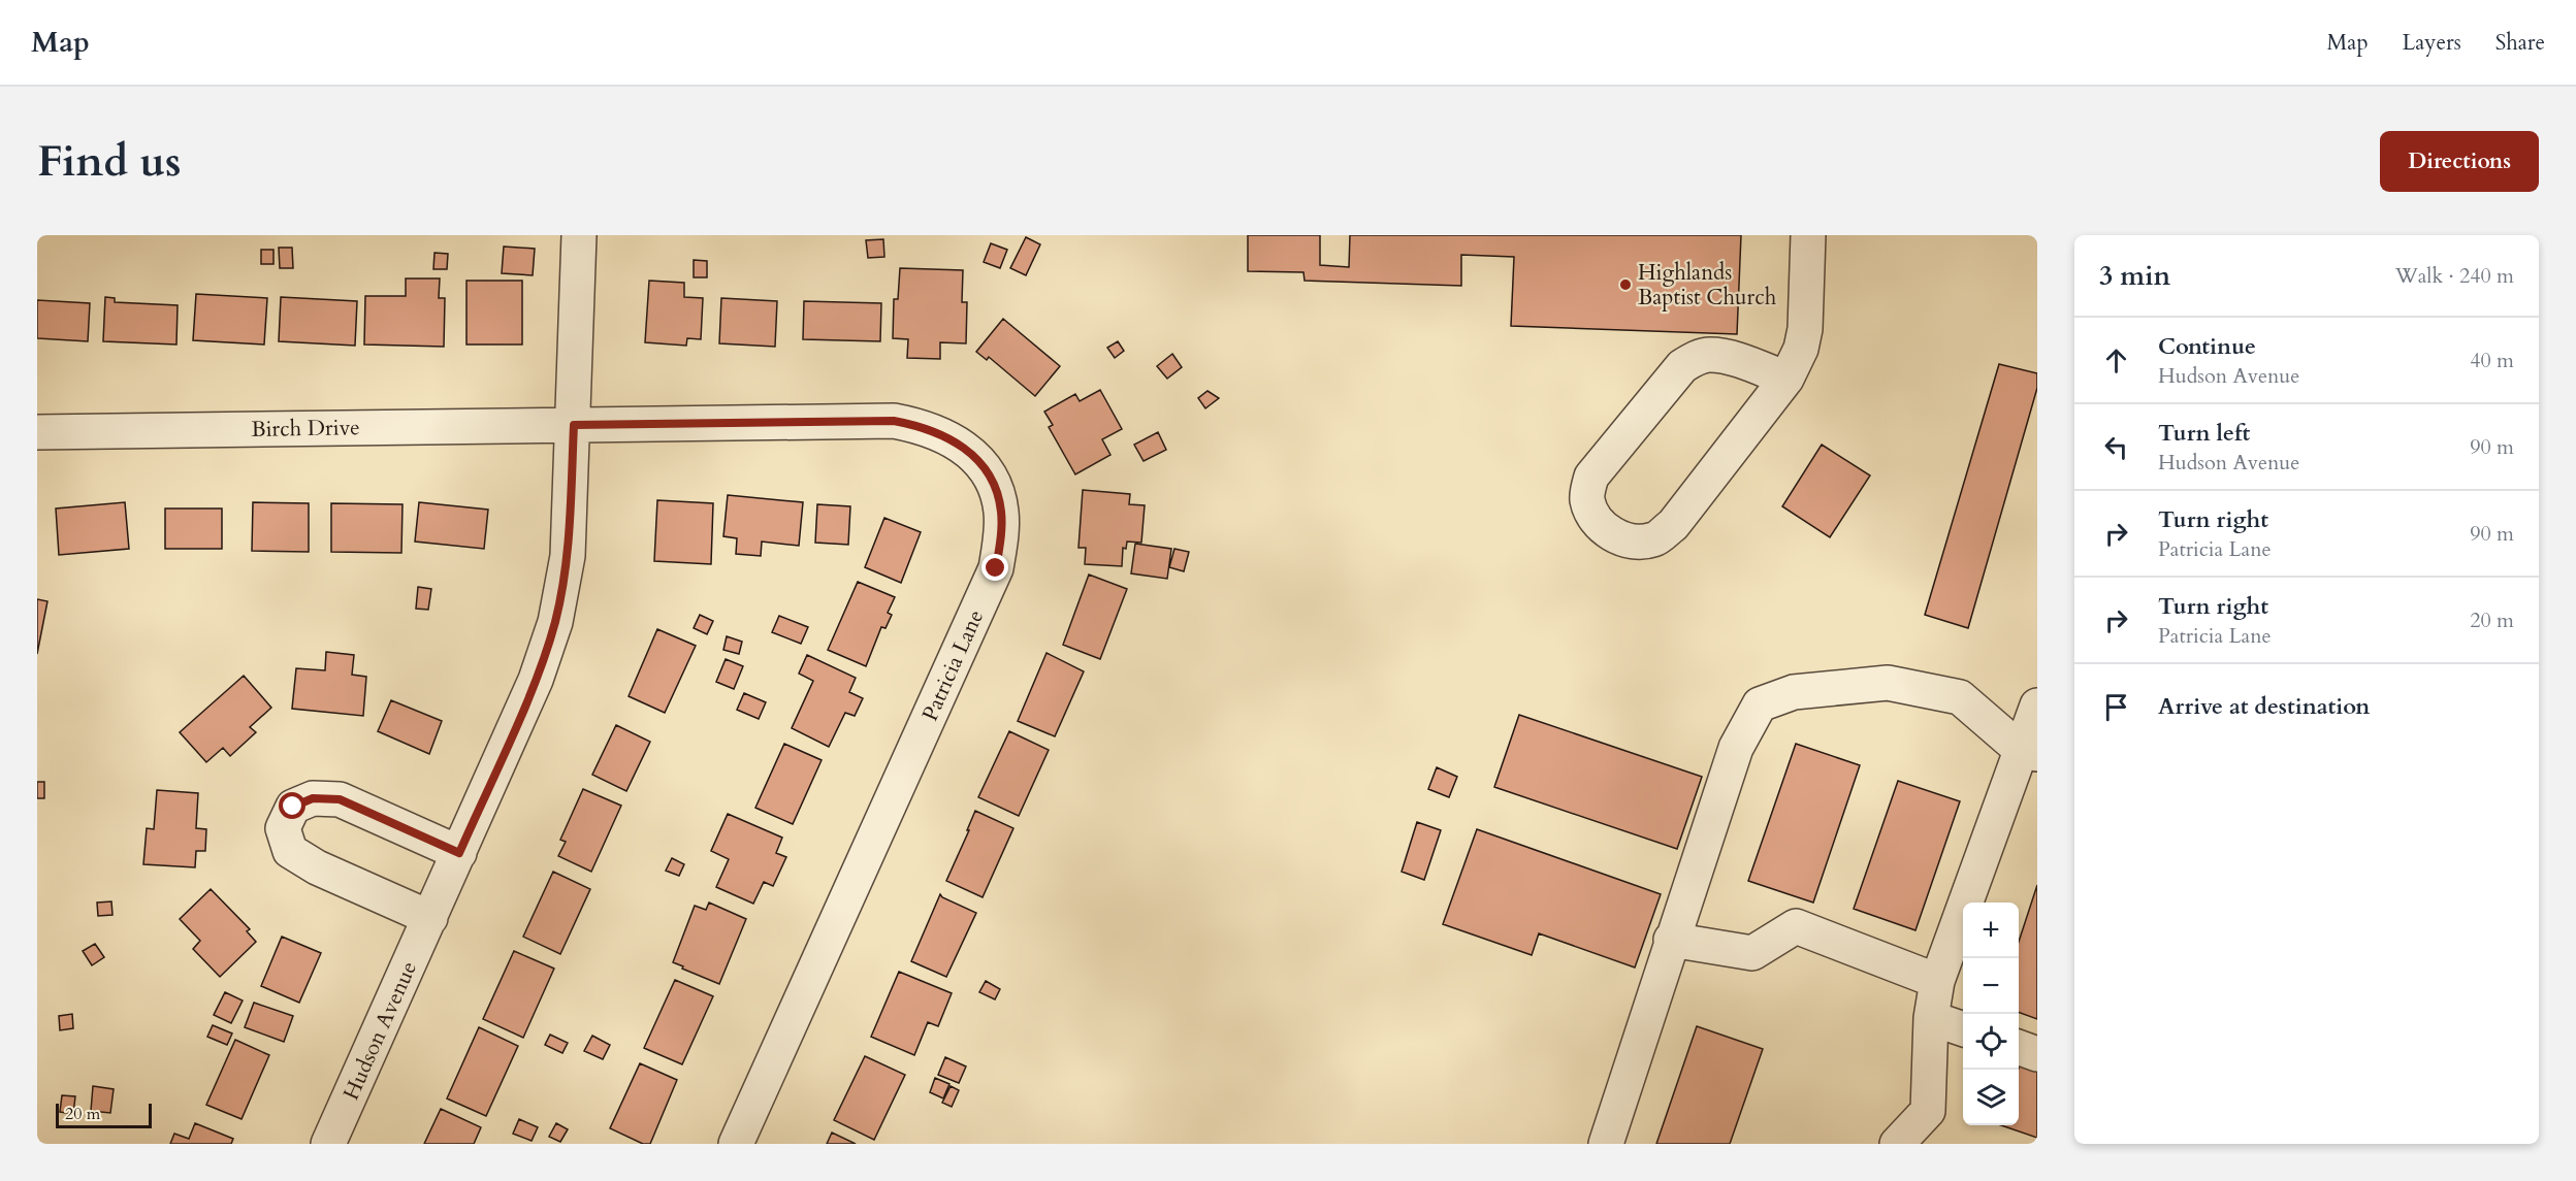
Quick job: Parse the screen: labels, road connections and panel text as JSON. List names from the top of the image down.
{
  "streets": {
    "street": ["Birch Drive", "Patricia Lane", "Hudson Avenue"]
  },
  "crossings": [
    ["Birch Drive", "Patricia Lane"],
    ["Birch Drive", "Hudson Avenue"],
    ["Patricia Lane", "Hudson Avenue"]
  ],
  "places": ["Highlands Baptist Church"],
  "scale_bar": "20 m",
  "page": {
    "header": "Map",
    "nav": ["Map", "Layers", "Share"],
    "buttons": "Directions",
    "title": "Find us",
    "heading": ["3 min", "Walk · 240 m"],
    "list": [
      ["Continue", "Hudson Avenue", "40 m"],
      ["Turn left", "Hudson Avenue", "90 m"],
      ["Turn right", "Patricia Lane", "90 m"],
      ["Turn right", "Patricia Lane", "20 m"],
      "Arrive at destination"
    ],
    "map_buttons": ["+", "−"],
    "scale": "20 m"
  }
}
